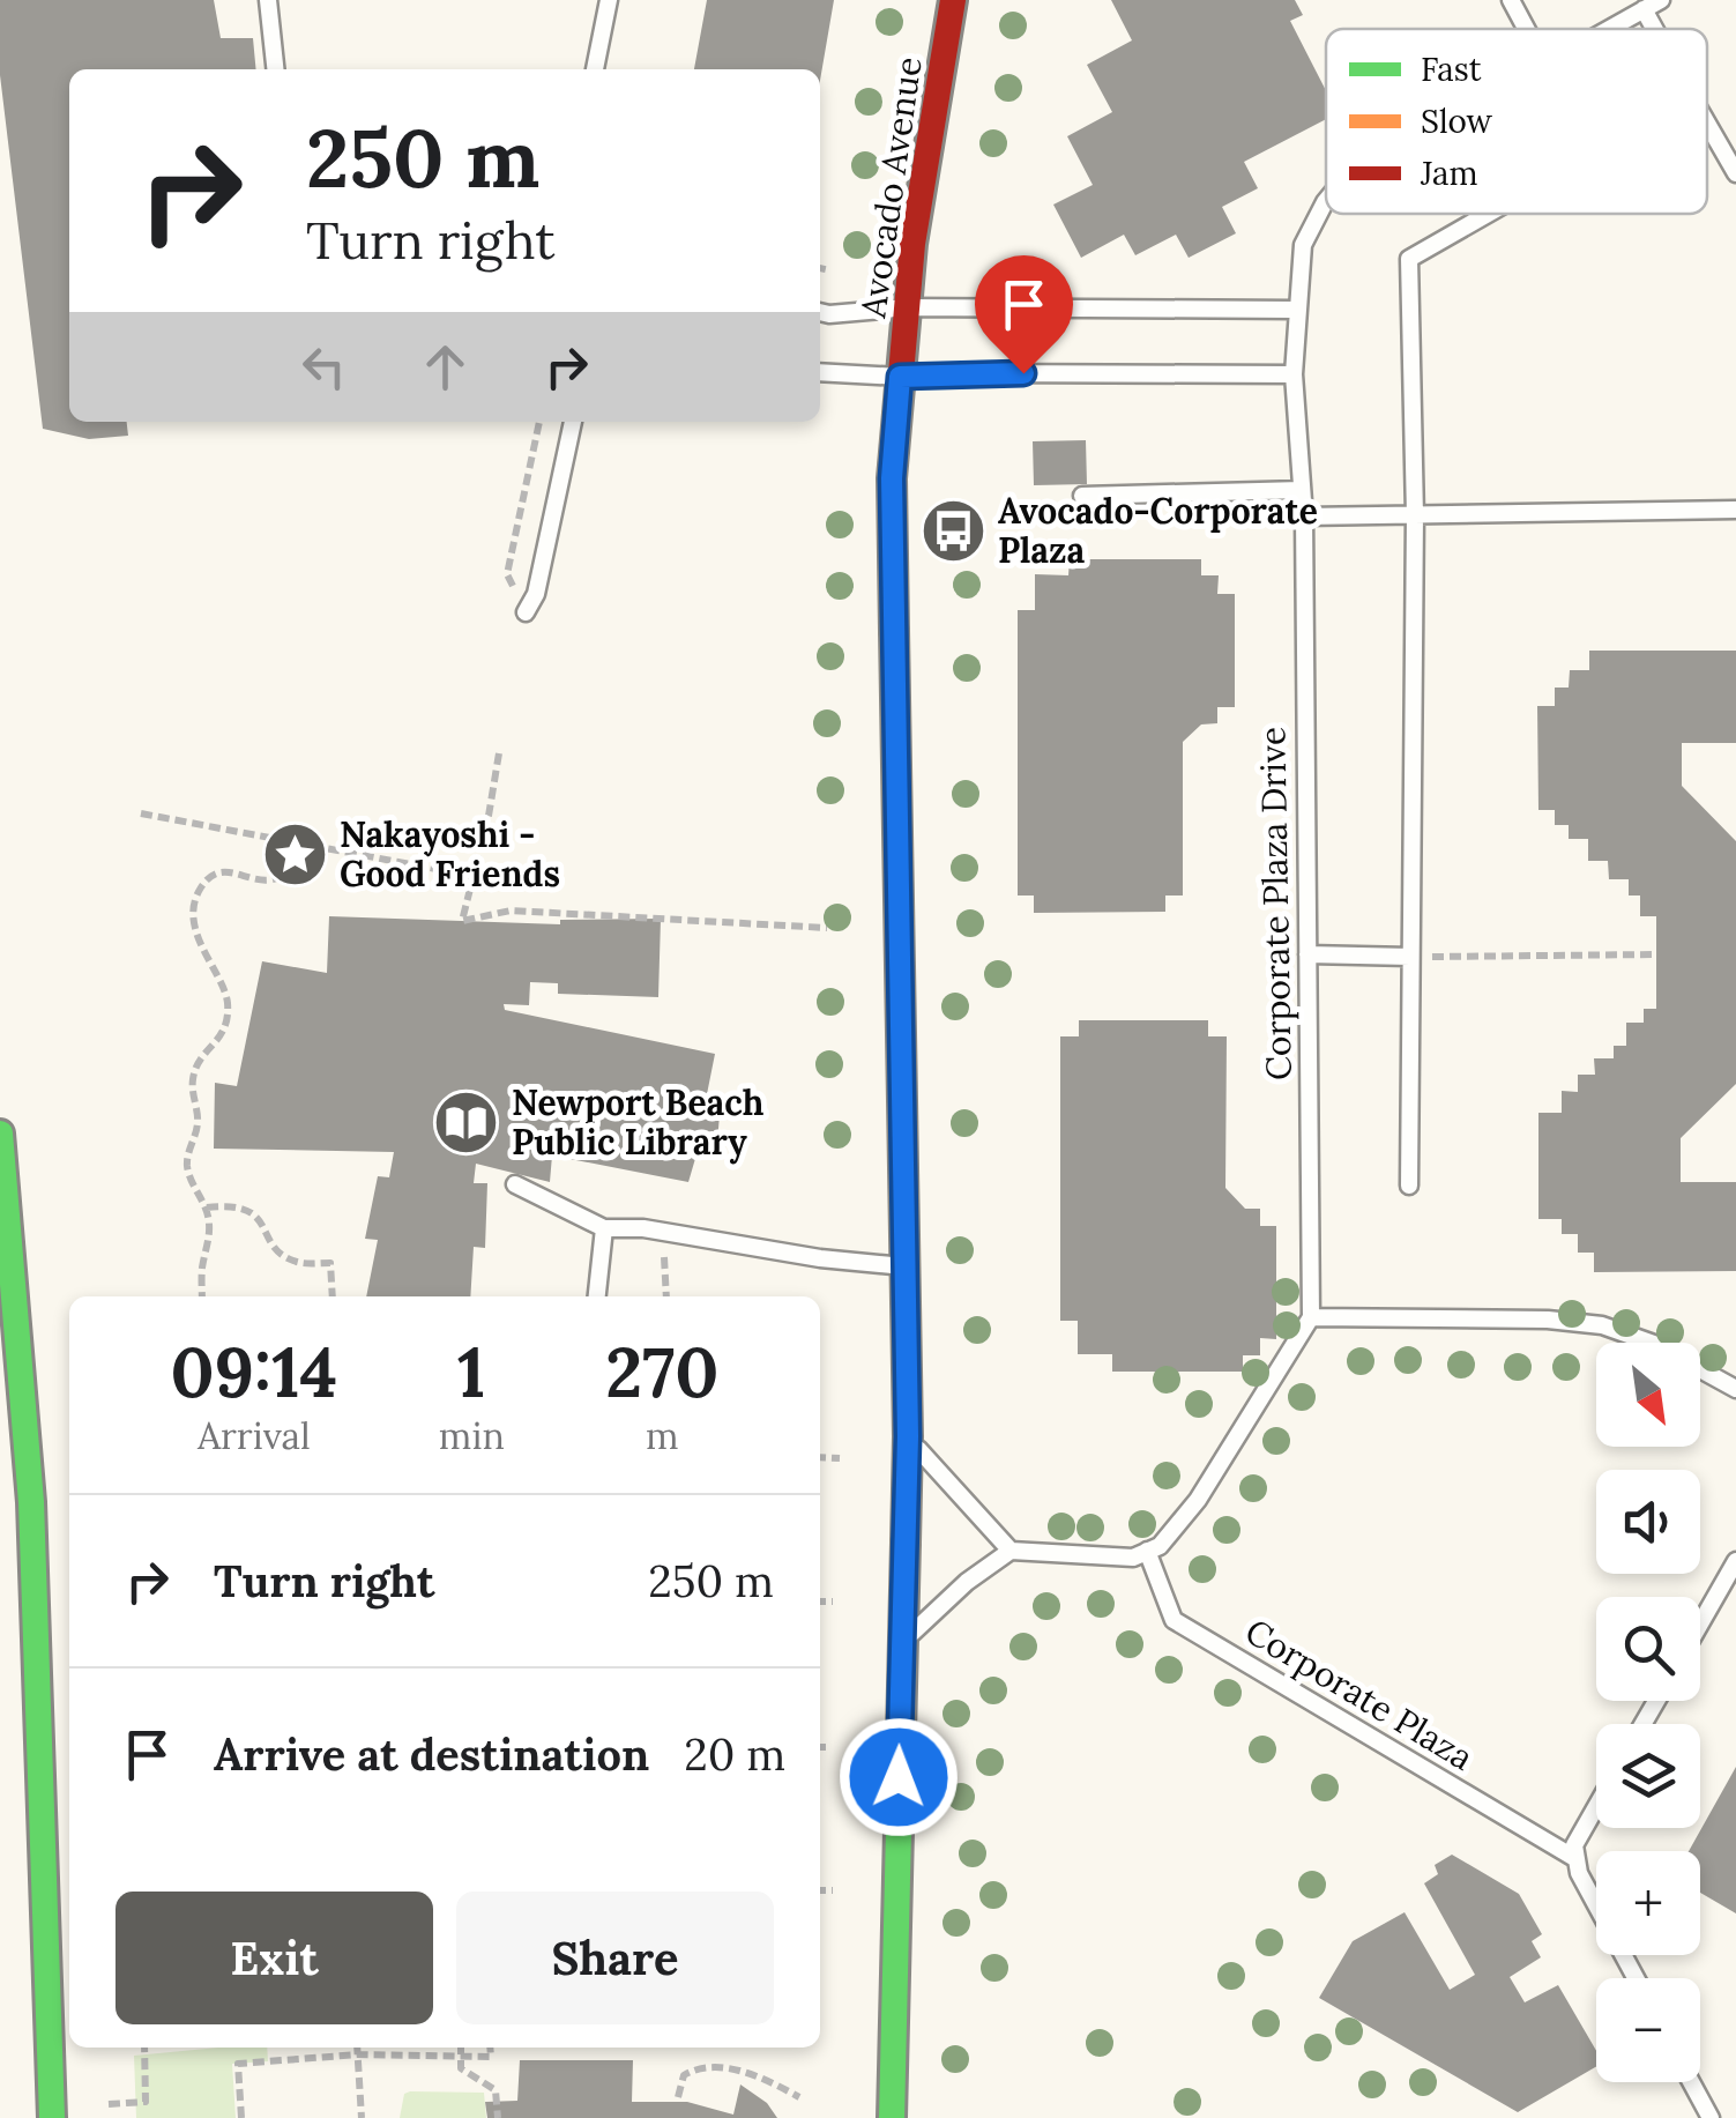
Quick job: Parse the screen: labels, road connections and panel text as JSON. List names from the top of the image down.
{
  "streets": {
    "street": ["Avocado Avenue"],
    "lane": ["Corporate Plaza Drive", "Corporate Plaza"]
  },
  "places": {
    "bus stop": ["Avocado-Corporate Plaza"],
    "place": ["Nakayoshi - Good Friends"],
    "library": ["Newport Beach Public Library"]
  },
  "legend": ["Fast", "Slow", "Jam"],
  "north": "bottom right",
  "page": {
    "turn": ["250 m", "Turn right"],
    "eta": [
      "09:14",
      "Arrival",
      "1",
      "min",
      "270",
      "m"
    ],
    "map_buttons": ["+", "−"],
    "list": [
      {
        "name": "Turn right",
        "value": "250 m"
      },
      {
        "name": "Arrive at destination",
        "value": "20 m"
      }
    ],
    "buttons": ["Exit", "Share"]
  }
}
